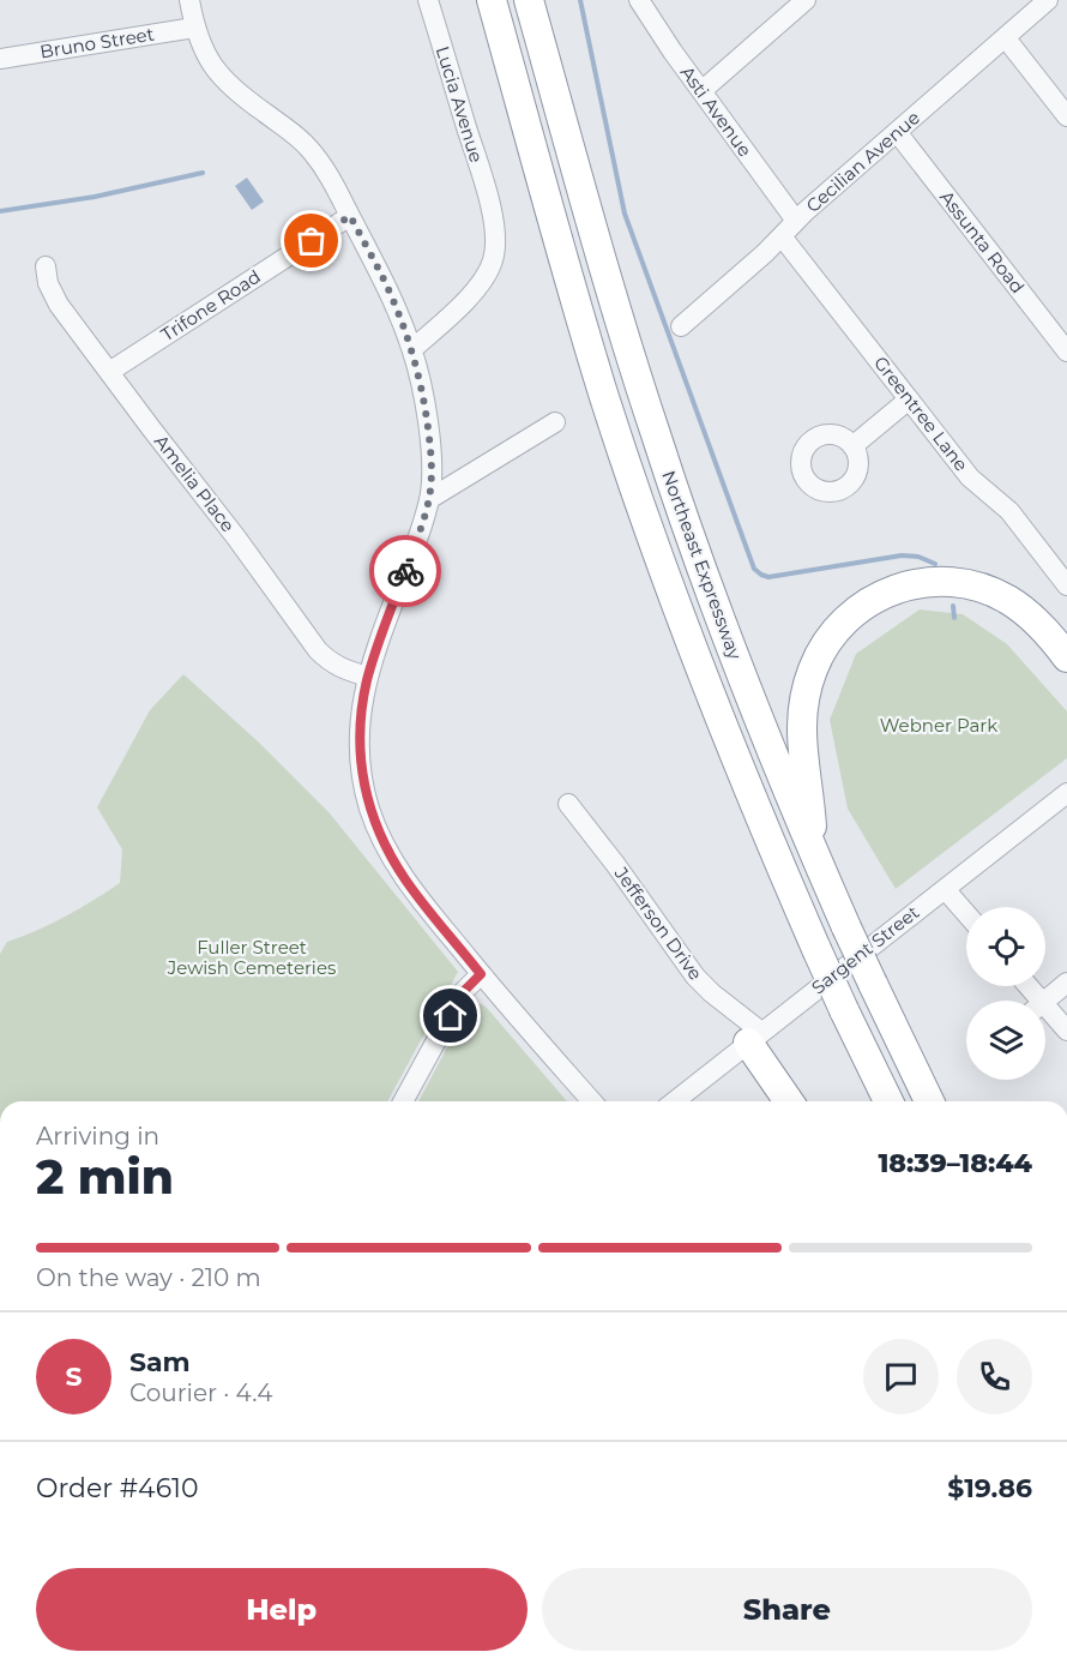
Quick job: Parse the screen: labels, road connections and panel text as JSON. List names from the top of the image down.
{
  "streets": {
    "highway": ["Northeast Expressway"],
    "street": [
      "Bruno Street",
      "Lucia Avenue",
      "Asti Avenue",
      "Cecilian Avenue",
      "Assunta Road",
      "Trifone Road",
      "Greentree Lane",
      "Amelia Place",
      "Jefferson Drive",
      "Sargent Street"
    ]
  },
  "crossings": [
    ["Asti Avenue", "Cecilian Avenue"],
    ["Cecilian Avenue", "Assunta Road"],
    ["Cecilian Avenue", "Greentree Lane"],
    ["Trifone Road", "Amelia Place"],
    ["Jefferson Drive", "Sargent Street"]
  ],
  "parks": ["Webner Park", "Fuller Street Jewish Cemeteries"],
  "page": {
    "heading": ["2 min", "Arriving in", "18:39–18:44"],
    "panel": [
      "Sam",
      "Courier · 4.4",
      "Order #4610",
      "$19.86"
    ],
    "bar": "On the way · 210 m",
    "round": "S",
    "buttons": ["Help", "Share"]
  }
}
